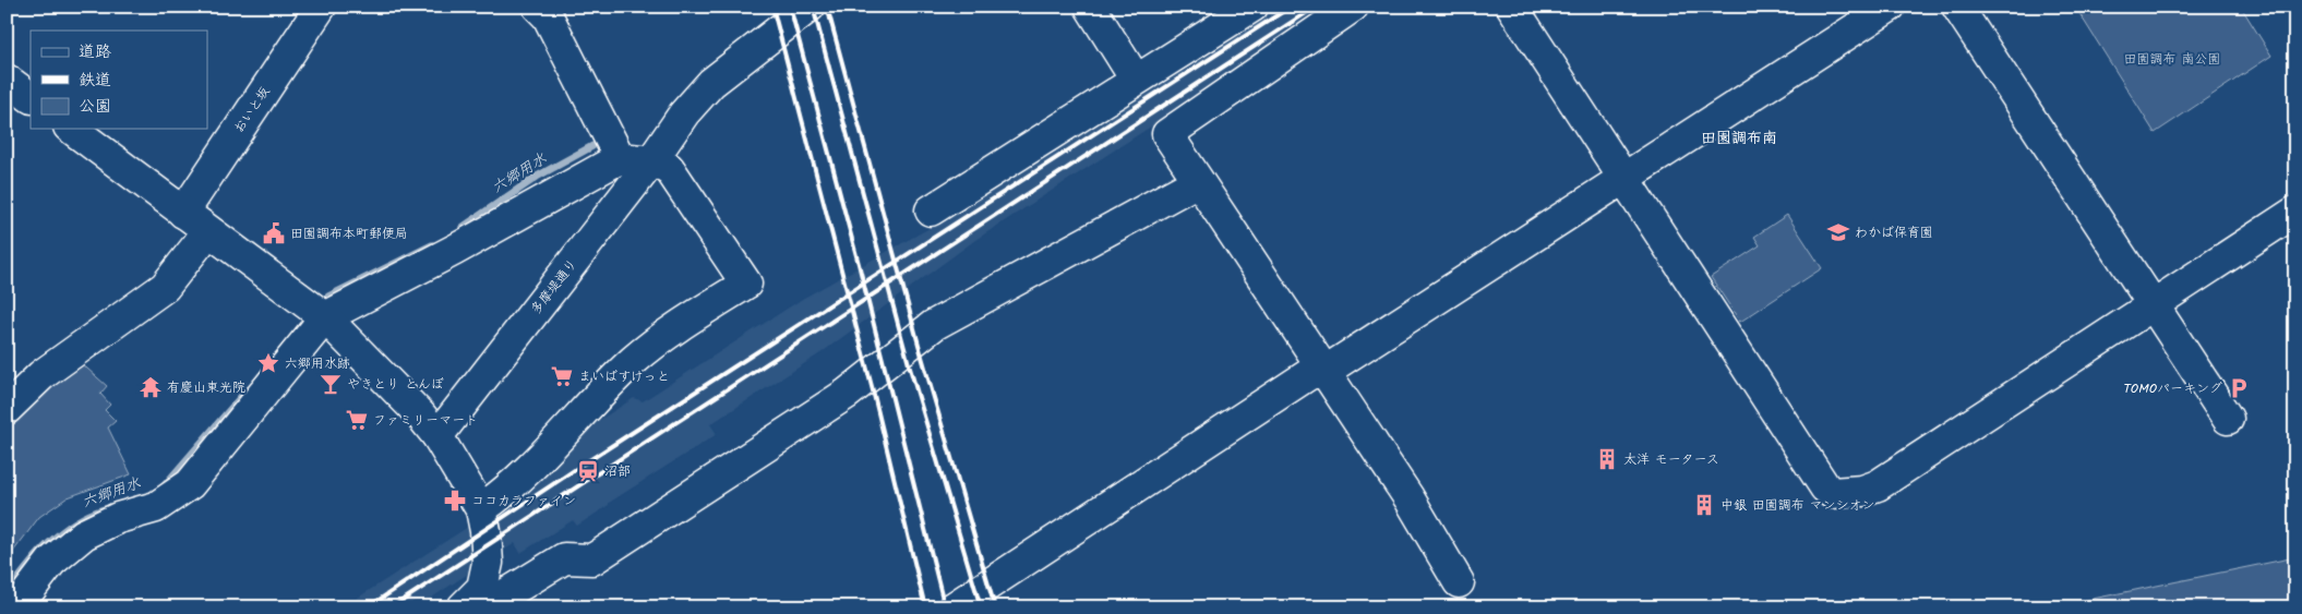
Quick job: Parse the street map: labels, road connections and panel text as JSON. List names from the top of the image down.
{
  "streets": {
    "street": ["おいと坂", "多摩堤通り"]
  },
  "districts": ["田園調布南"],
  "water": ["六郷用水"],
  "parks": ["田園調布 南公園"],
  "places": {
    "school or university": ["わかば保育園"],
    "public building": ["田園調布本町郵便局"],
    "place": ["六郷用水跡"],
    "supermarket": ["まいばすけっと", "ファミリーマート"],
    "bar": ["やきとり とんぼ"],
    "temple": ["有慶山東光院"],
    "parking": ["TOMOパーキング"],
    "building": ["太洋 モータース", "中銀 田園調布 マンシオン"],
    "station": ["沼部"],
    "pharmacy": ["ココカラファイン"]
  },
  "legend": ["道路", "鉄道", "公園"]
}
